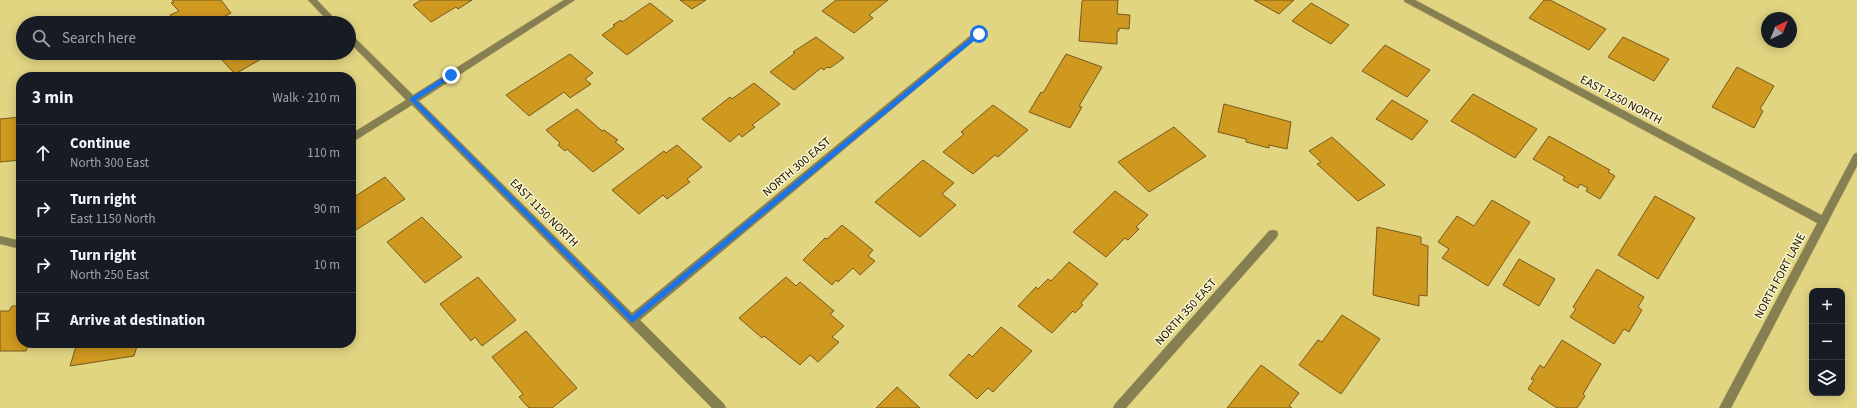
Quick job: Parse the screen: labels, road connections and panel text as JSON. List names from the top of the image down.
{
  "streets": {
    "street": [
      "EAST 1250 NORTH",
      "NORTH 300 EAST",
      "EAST 1150 NORTH",
      "NORTH FORT LANE",
      "NORTH 350 EAST"
    ]
  },
  "crossings": [
    ["EAST 1250 NORTH", "NORTH FORT LANE"],
    ["NORTH 300 EAST", "EAST 1150 NORTH"]
  ],
  "north": "top right",
  "page": {
    "search": "Search here",
    "heading": ["3 min", "Walk · 210 m"],
    "list": [
      ["Continue", "North 300 East", "110 m"],
      ["Turn right", "East 1150 North", "90 m"],
      ["Turn right", "North 250 East", "10 m"],
      "Arrive at destination"
    ],
    "map_buttons": ["+", "−"]
  }
}
